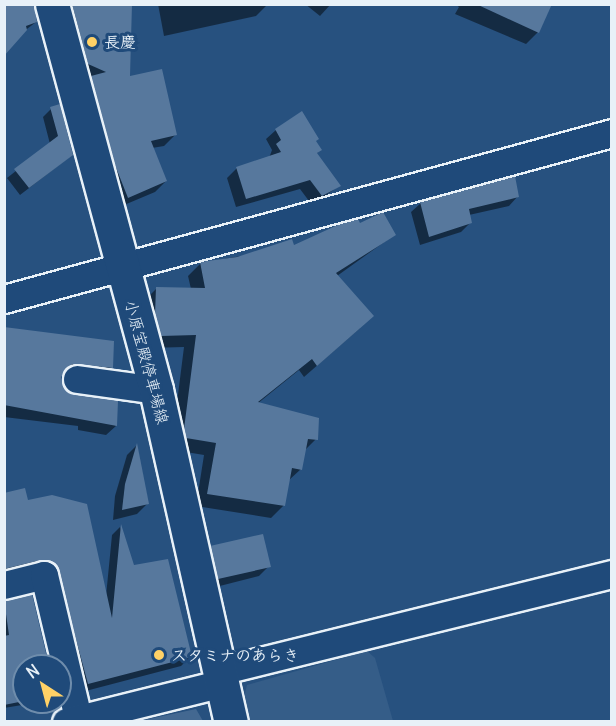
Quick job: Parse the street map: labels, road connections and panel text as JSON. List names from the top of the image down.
{
  "streets": {
    "main road": ["小原宝殿停車場線"]
  },
  "places": ["長慶", "スタミナのあらき"],
  "north": "top left"
}
